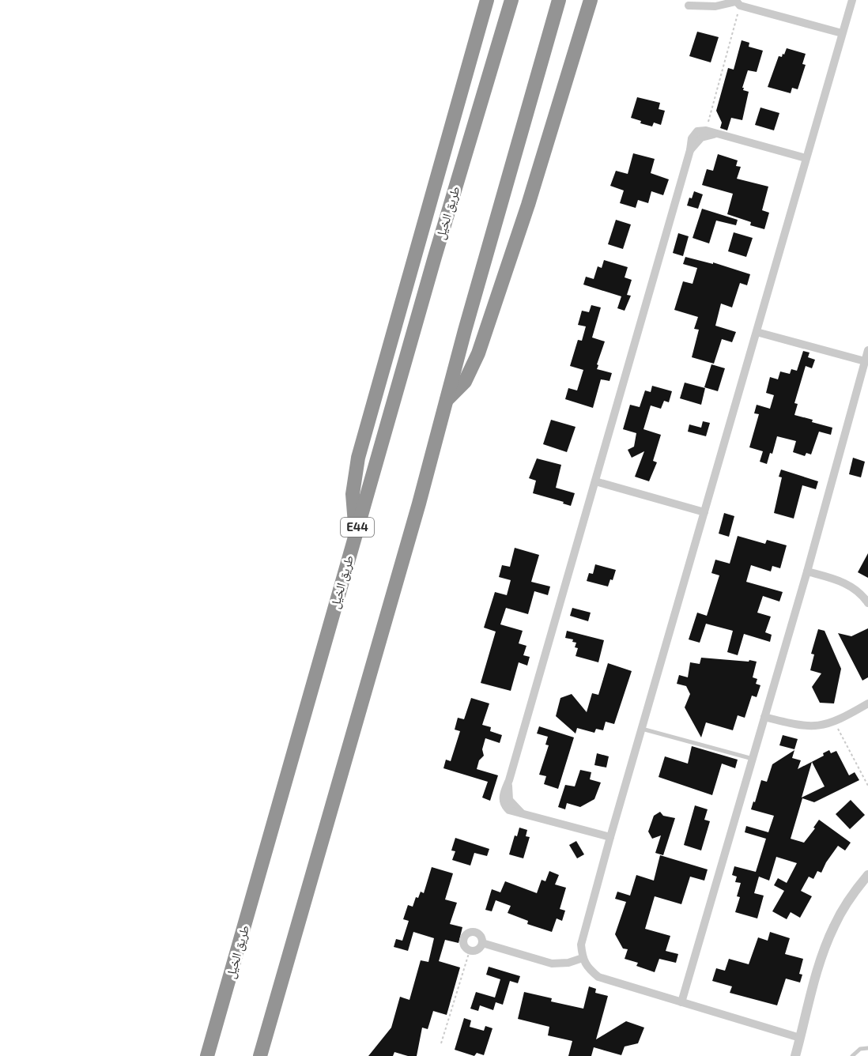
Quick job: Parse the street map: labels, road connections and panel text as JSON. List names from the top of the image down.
{
  "streets": {
    "highway": ["طريق الخيل", "E44"]
  }
}
